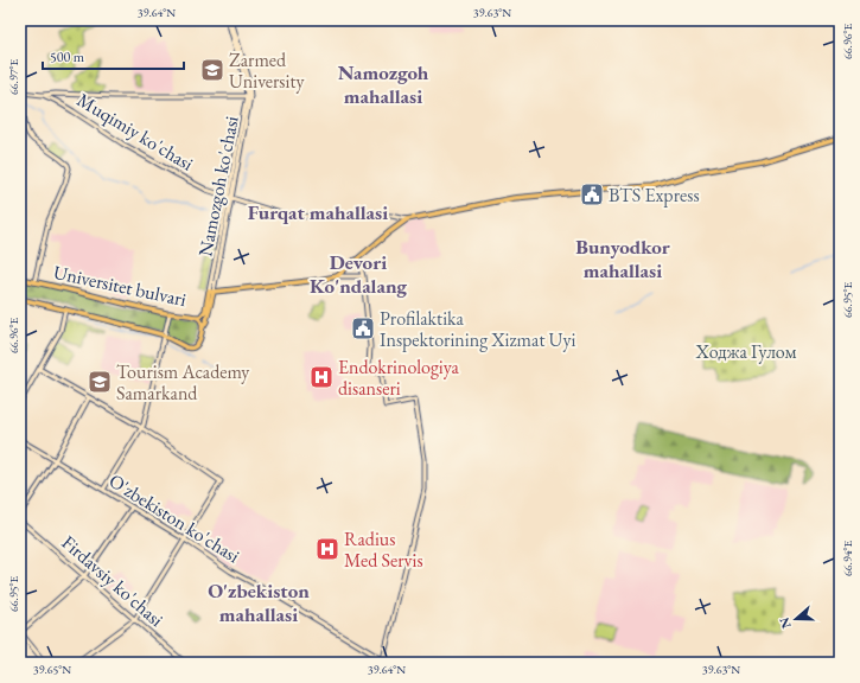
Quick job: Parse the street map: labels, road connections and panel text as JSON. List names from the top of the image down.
{
  "streets": {
    "main road": [
      "Muqimiy ko'chasi",
      "Namozgoh ko'chasi",
      "Universitet bulvari",
      "O'zbekiston ko'chasi",
      "Firdavsiy ko'chasi"
    ]
  },
  "crossings": [
    ["Muqimiy ko'chasi", "Namozgoh ko'chasi"],
    ["Namozgoh ko'chasi", "Universitet bulvari"]
  ],
  "districts": [
    "Namozgoh mahallasi",
    "Furqat mahallasi",
    "Bunyodkor mahallasi",
    "Devori Ko'ndalang",
    "O'zbekiston mahallasi"
  ],
  "parks": ["Ходжа Гулом"],
  "places": {
    "school or university": ["Zarmed University", "Tourism Academy Samarkand"],
    "public building": ["BTS Express", "Profilaktika Inspektorining Xizmat Uyi"],
    "hospital": ["Endokrinologiya disanseri", "Radius Med Servis"]
  },
  "scale_bar": "500 m",
  "north": "left",
  "coordinates": [
    "39.64°N",
    "39.63°N",
    "66.96°E",
    "66.97°E",
    "66.95°E",
    "66.94°E",
    "39.65°N"
  ]
}
